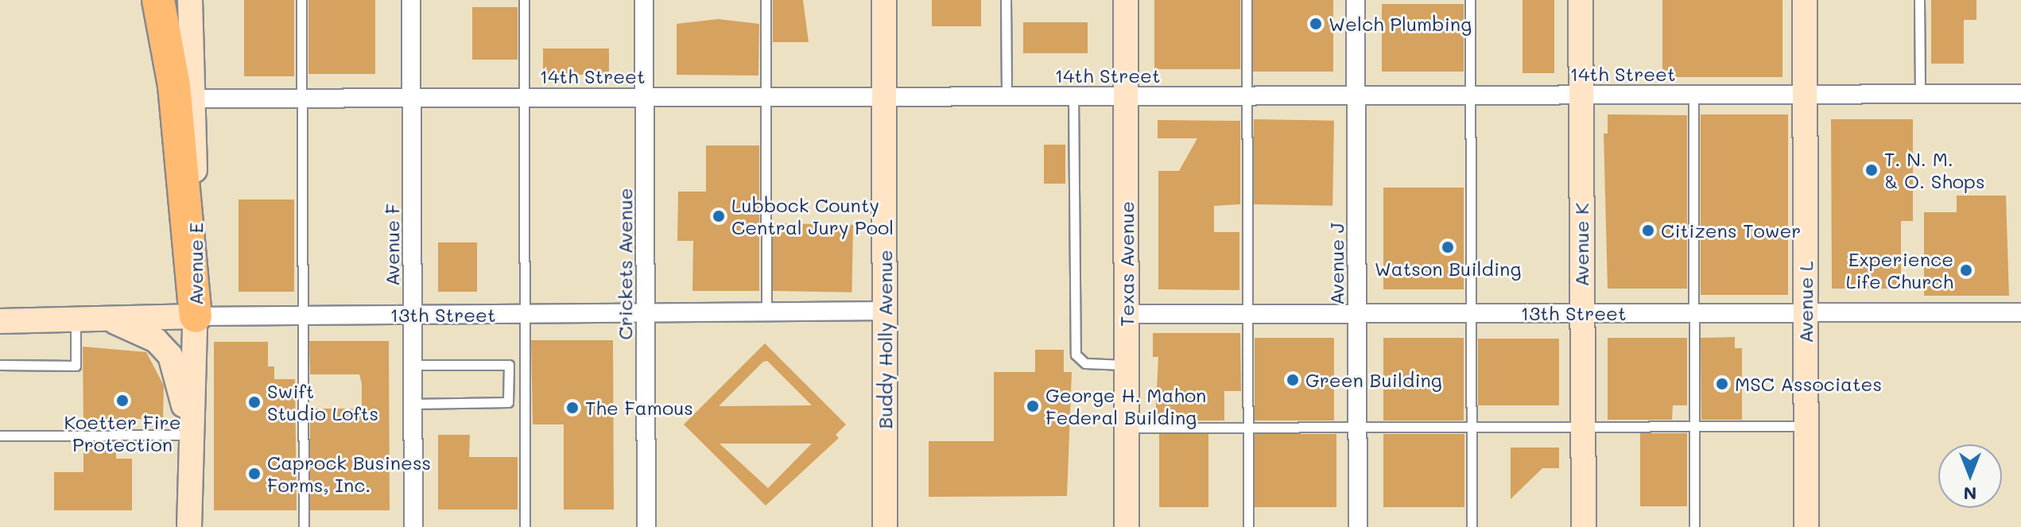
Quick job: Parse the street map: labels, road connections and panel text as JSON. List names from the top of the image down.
{
  "streets": {
    "main road": [
      "Avenue K",
      "Avenue E",
      "Texas Avenue",
      "Avenue L",
      "13th Street",
      "Buddy Holly Avenue"
    ],
    "street": [
      "14th Street",
      "Avenue F",
      "Crickets Avenue",
      "Avenue J"
    ]
  },
  "crossings": [
    ["14th Street", "Avenue F"],
    ["14th Street", "Avenue K"],
    ["14th Street", "Avenue E"],
    ["14th Street", "Crickets Avenue"],
    ["14th Street", "Texas Avenue"],
    ["14th Street", "Avenue J"],
    ["14th Street", "Avenue L"],
    ["14th Street", "Buddy Holly Avenue"],
    ["Avenue F", "13th Street"],
    ["Avenue K", "13th Street"],
    ["Avenue E", "13th Street"],
    ["Crickets Avenue", "13th Street"],
    ["Texas Avenue", "13th Street"],
    ["Avenue J", "13th Street"],
    ["Avenue L", "13th Street"],
    ["13th Street", "Buddy Holly Avenue"]
  ],
  "places": [
    "Welch Plumbing",
    "T. N. M. & O. Shops",
    "Lubbock County Central Jury Pool",
    "Citizens Tower",
    "Watson Building",
    "Experience Life Church",
    "Green Building",
    "MSC Associates",
    "Koetter Fire Protection",
    "Swift Studio Lofts",
    "George H. Mahon Federal Building",
    "The Famous",
    "Caprock Business Forms, Inc."
  ],
  "north": "bottom"
}
